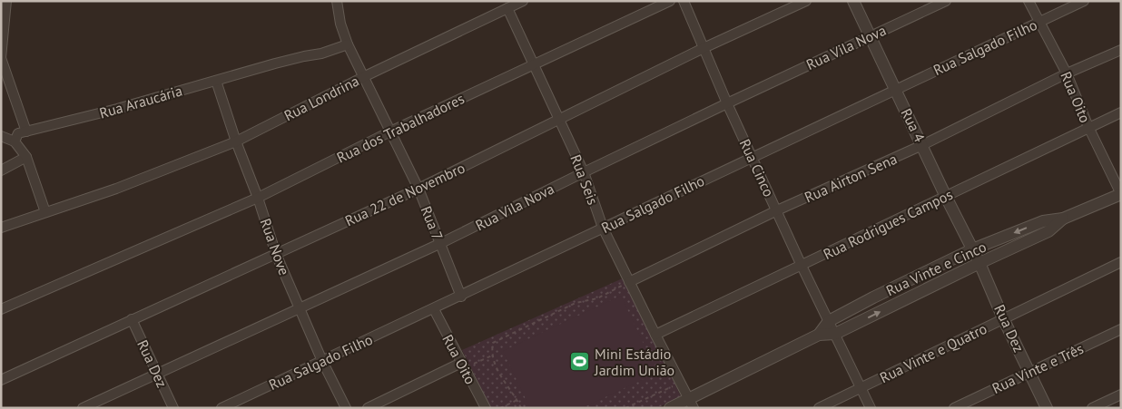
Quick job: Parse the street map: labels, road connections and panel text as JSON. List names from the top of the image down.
{
  "streets": {
    "street": [
      "Rua Vila Nova",
      "Rua Salgado Filho",
      "Rua Oito",
      "Rua Londrina",
      "Rua Araucária",
      "Rua 4",
      "Rua dos Trabalhadores",
      "Rua Cinco",
      "Rua Airton Sena",
      "Rua Seis",
      "Rua 22 de Novembro",
      "Rua 7",
      "Rua Rodrigues Campos",
      "Rua Nove",
      "Rua Vinte e Cinco",
      "Rua Dez",
      "Rua Vinte e Quatro",
      "Rua Vinte e Três"
    ]
  },
  "crossings": [
    ["Rua Vila Nova", "Rua 4"],
    ["Rua Vila Nova", "Rua Cinco"],
    ["Rua Vila Nova", "Rua Seis"],
    ["Rua Vila Nova", "Rua 7"],
    ["Rua Vila Nova", "Rua Nove"],
    ["Rua Vila Nova", "Rua Dez"],
    ["Rua Salgado Filho", "Rua Oito"],
    ["Rua Salgado Filho", "Rua 4"],
    ["Rua Salgado Filho", "Rua Cinco"],
    ["Rua Salgado Filho", "Rua Seis"],
    ["Rua Salgado Filho", "Rua 7"],
    ["Rua Salgado Filho", "Rua Nove"],
    ["Rua Oito", "Rua Airton Sena"],
    ["Rua Oito", "Rua Rodrigues Campos"],
    ["Rua Oito", "Rua Vinte e Cinco"],
    ["Rua Londrina", "Rua Seis"],
    ["Rua Londrina", "Rua 7"],
    ["Rua Londrina", "Rua Nove"],
    ["Rua Araucária", "Rua 7"],
    ["Rua Araucária", "Rua Nove"],
    ["Rua 4", "Rua Airton Sena"],
    ["Rua 4", "Rua Rodrigues Campos"],
    ["Rua 4", "Rua Vinte e Cinco"],
    ["Rua 4", "Rua Dez"],
    ["Rua dos Trabalhadores", "Rua Seis"],
    ["Rua dos Trabalhadores", "Rua 7"],
    ["Rua dos Trabalhadores", "Rua Nove"],
    ["Rua Cinco", "Rua Airton Sena"],
    ["Rua Cinco", "Rua 22 de Novembro"],
    ["Rua Cinco", "Rua Rodrigues Campos"],
    ["Rua Cinco", "Rua Vinte e Cinco"],
    ["Rua Cinco", "Rua Vinte e Quatro"],
    ["Rua Airton Sena", "Rua Seis"],
    ["Rua Seis", "Rua 22 de Novembro"],
    ["Rua Seis", "Rua Rodrigues Campos"],
    ["Rua Seis", "Rua Vinte e Cinco"],
    ["Rua 22 de Novembro", "Rua 7"],
    ["Rua 22 de Novembro", "Rua Nove"],
    ["Rua 22 de Novembro", "Rua Dez"],
    ["Rua Vinte e Cinco", "Rua Dez"],
    ["Rua Dez", "Rua Vinte e Quatro"],
    ["Rua Dez", "Rua Vinte e Três"]
  ],
  "places": {
    "sports": ["Mini Estádio Jardim União"]
  }
}
